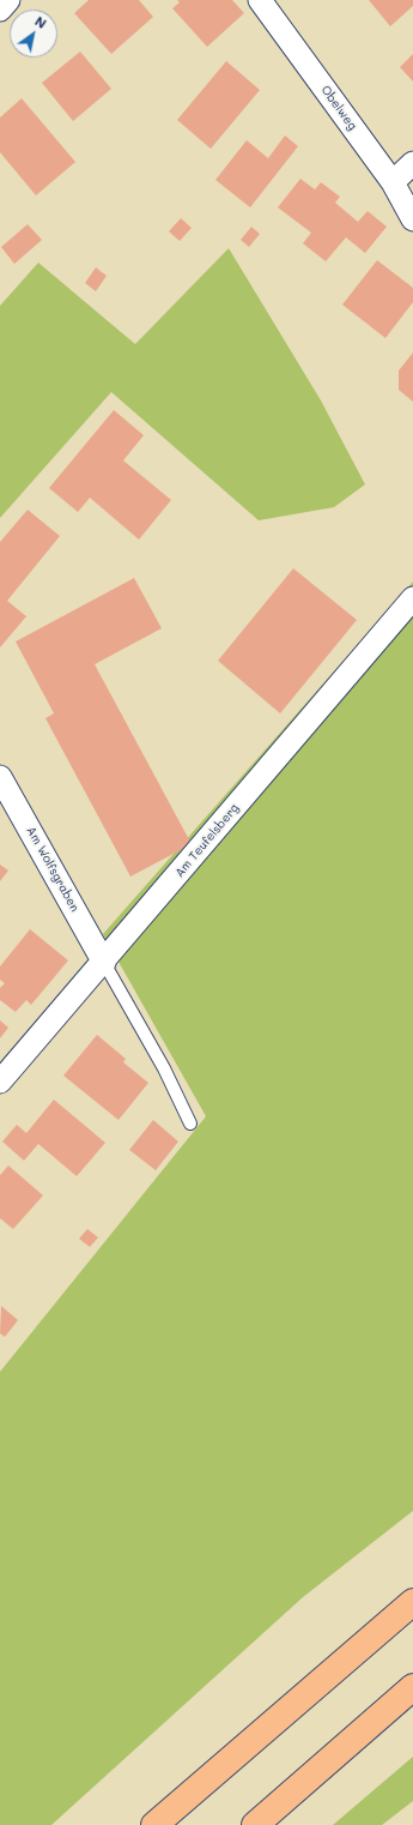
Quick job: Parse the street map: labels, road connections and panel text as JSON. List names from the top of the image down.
{
  "streets": {
    "street": ["Obelweg", "Am Teufelsberg", "Am Wolfsgraben"]
  },
  "crossings": [
    ["Am Teufelsberg", "Am Wolfsgraben"]
  ],
  "north": "top right"
}
